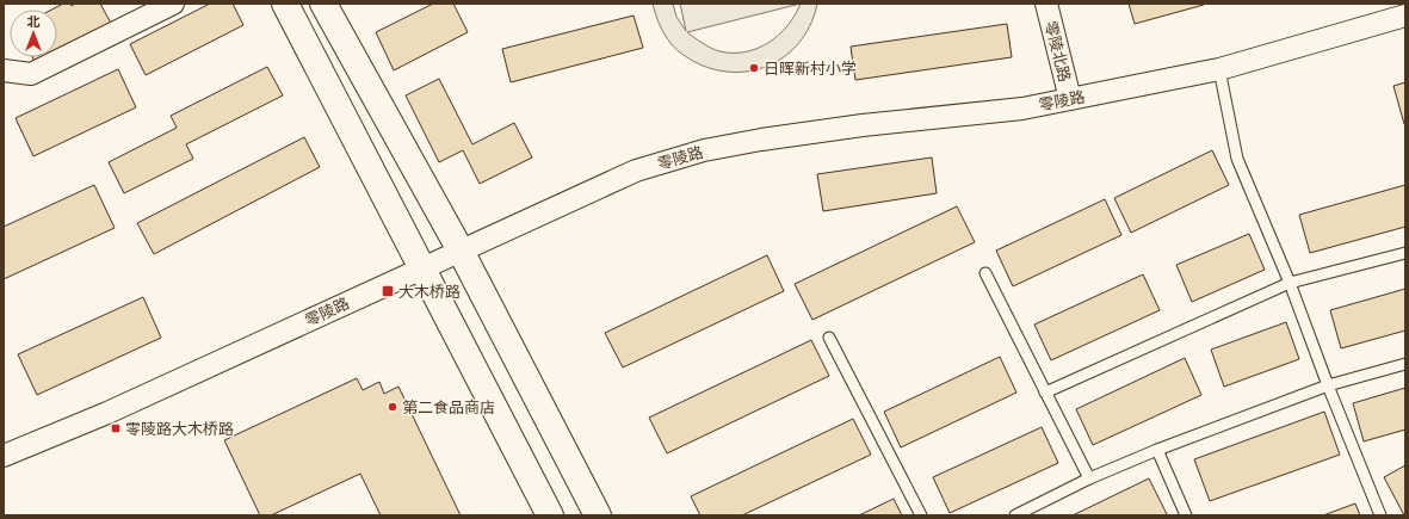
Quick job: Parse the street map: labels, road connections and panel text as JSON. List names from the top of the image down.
{
  "streets": {
    "street": ["零陵北路", "零陵路"]
  },
  "crossings": [
    ["零陵北路", "零陵路"]
  ],
  "places": {
    "other": ["日晖新村小学", "第二食品商店"],
    "transit": ["大木桥路", "零陵路大木桥路"]
  },
  "north": "top"
}
